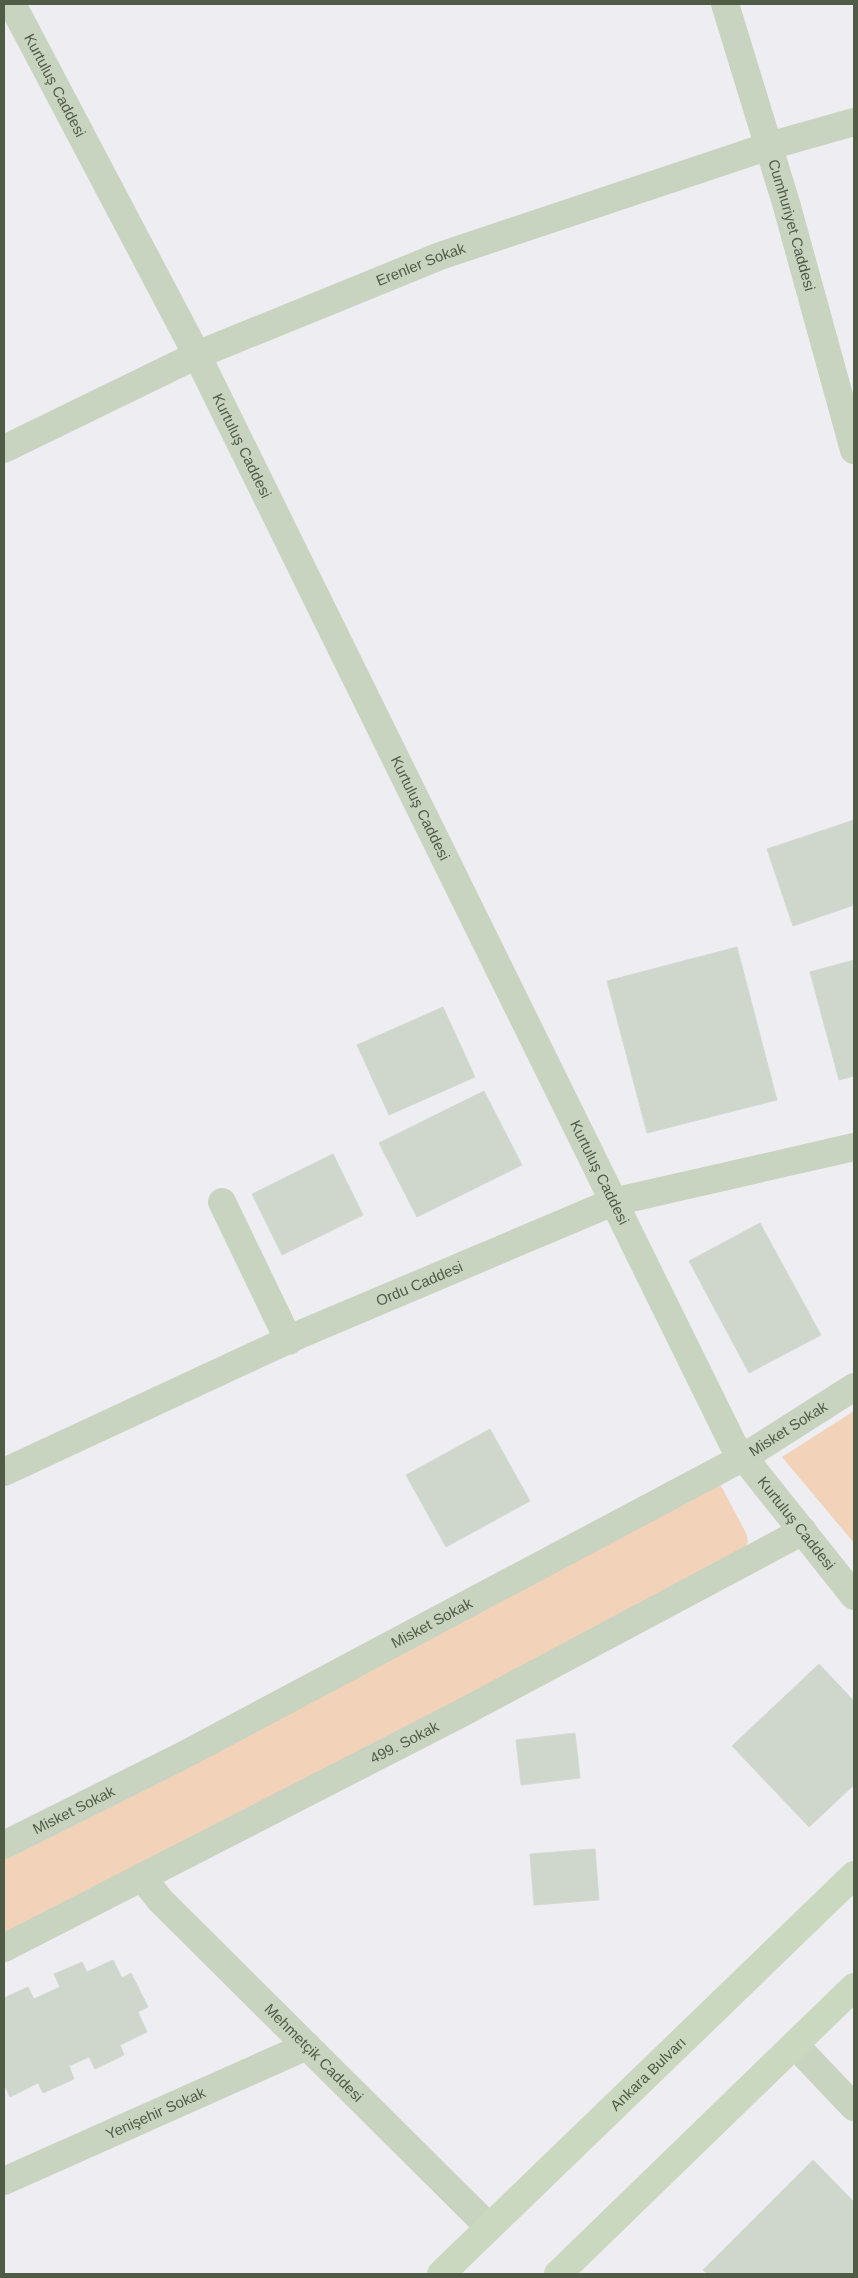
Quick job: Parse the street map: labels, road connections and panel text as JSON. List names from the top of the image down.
{
  "streets": {
    "main road": ["Ankara Bulvarı"],
    "street": [
      "Kurtuluş Caddesi",
      "Cumhuriyet Caddesi",
      "Erenler Sokak",
      "Ordu Caddesi",
      "Misket Sokak",
      "499. Sokak",
      "Mehmetçik Caddesi",
      "Yenişehir Sokak"
    ]
  },
  "crossings": [
    ["Kurtuluş Caddesi", "Erenler Sokak"],
    ["Kurtuluş Caddesi", "Ordu Caddesi"],
    ["Kurtuluş Caddesi", "Misket Sokak"],
    ["Kurtuluş Caddesi", "499. Sokak"],
    ["Cumhuriyet Caddesi", "Erenler Sokak"],
    ["499. Sokak", "Mehmetçik Caddesi"],
    ["Mehmetçik Caddesi", "Ankara Bulvarı"],
    ["Mehmetçik Caddesi", "Yenişehir Sokak"]
  ]
}
